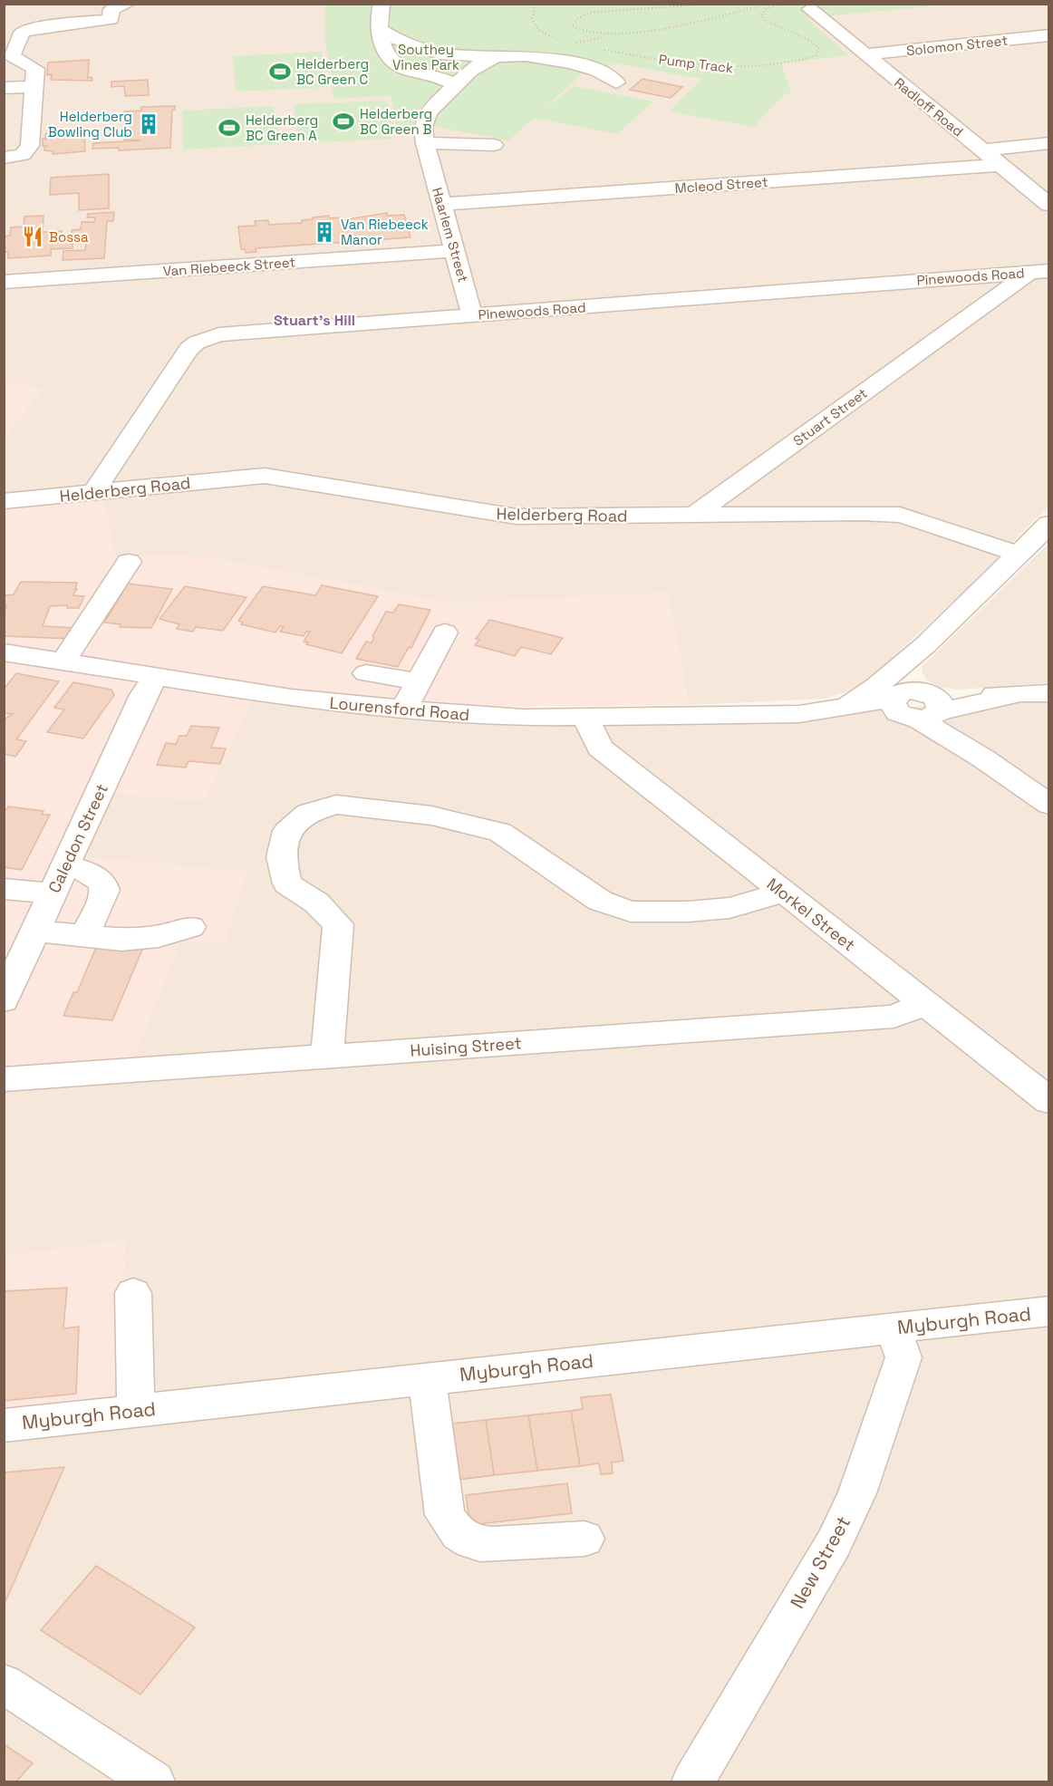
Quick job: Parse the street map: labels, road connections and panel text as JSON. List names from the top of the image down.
{
  "streets": {
    "street": [
      "Solomon Street",
      "Radloff Road",
      "Mcleod Street",
      "Haarlem Street",
      "Van Riebeeck Street",
      "Pinewoods Road",
      "Stuart Street",
      "Helderberg Road",
      "Lourensford Road",
      "Caledon Street",
      "Morkel Street",
      "Huising Street",
      "Myburgh Road",
      "New Street"
    ],
    "path": ["Pump Track"]
  },
  "crossings": [
    ["Solomon Street", "Radloff Road"],
    ["Radloff Road", "Mcleod Street"],
    ["Mcleod Street", "Haarlem Street"],
    ["Haarlem Street", "Van Riebeeck Street"],
    ["Haarlem Street", "Pinewoods Road"],
    ["Pinewoods Road", "Stuart Street"],
    ["Pinewoods Road", "Helderberg Road"],
    ["Stuart Street", "Helderberg Road"],
    ["Lourensford Road", "Caledon Street"],
    ["Lourensford Road", "Morkel Street"],
    ["Morkel Street", "Huising Street"],
    ["Myburgh Road", "New Street"]
  ],
  "districts": ["Stuart's Hill"],
  "parks": ["Southey Vines Park"],
  "places": {
    "sports": ["Helderberg BC Green C", "Helderberg BC Green B", "Helderberg BC Green A"],
    "building": ["Helderberg Bowling Club", "Van Riebeeck Manor"],
    "restaurant": ["Bossa"]
  }
}
